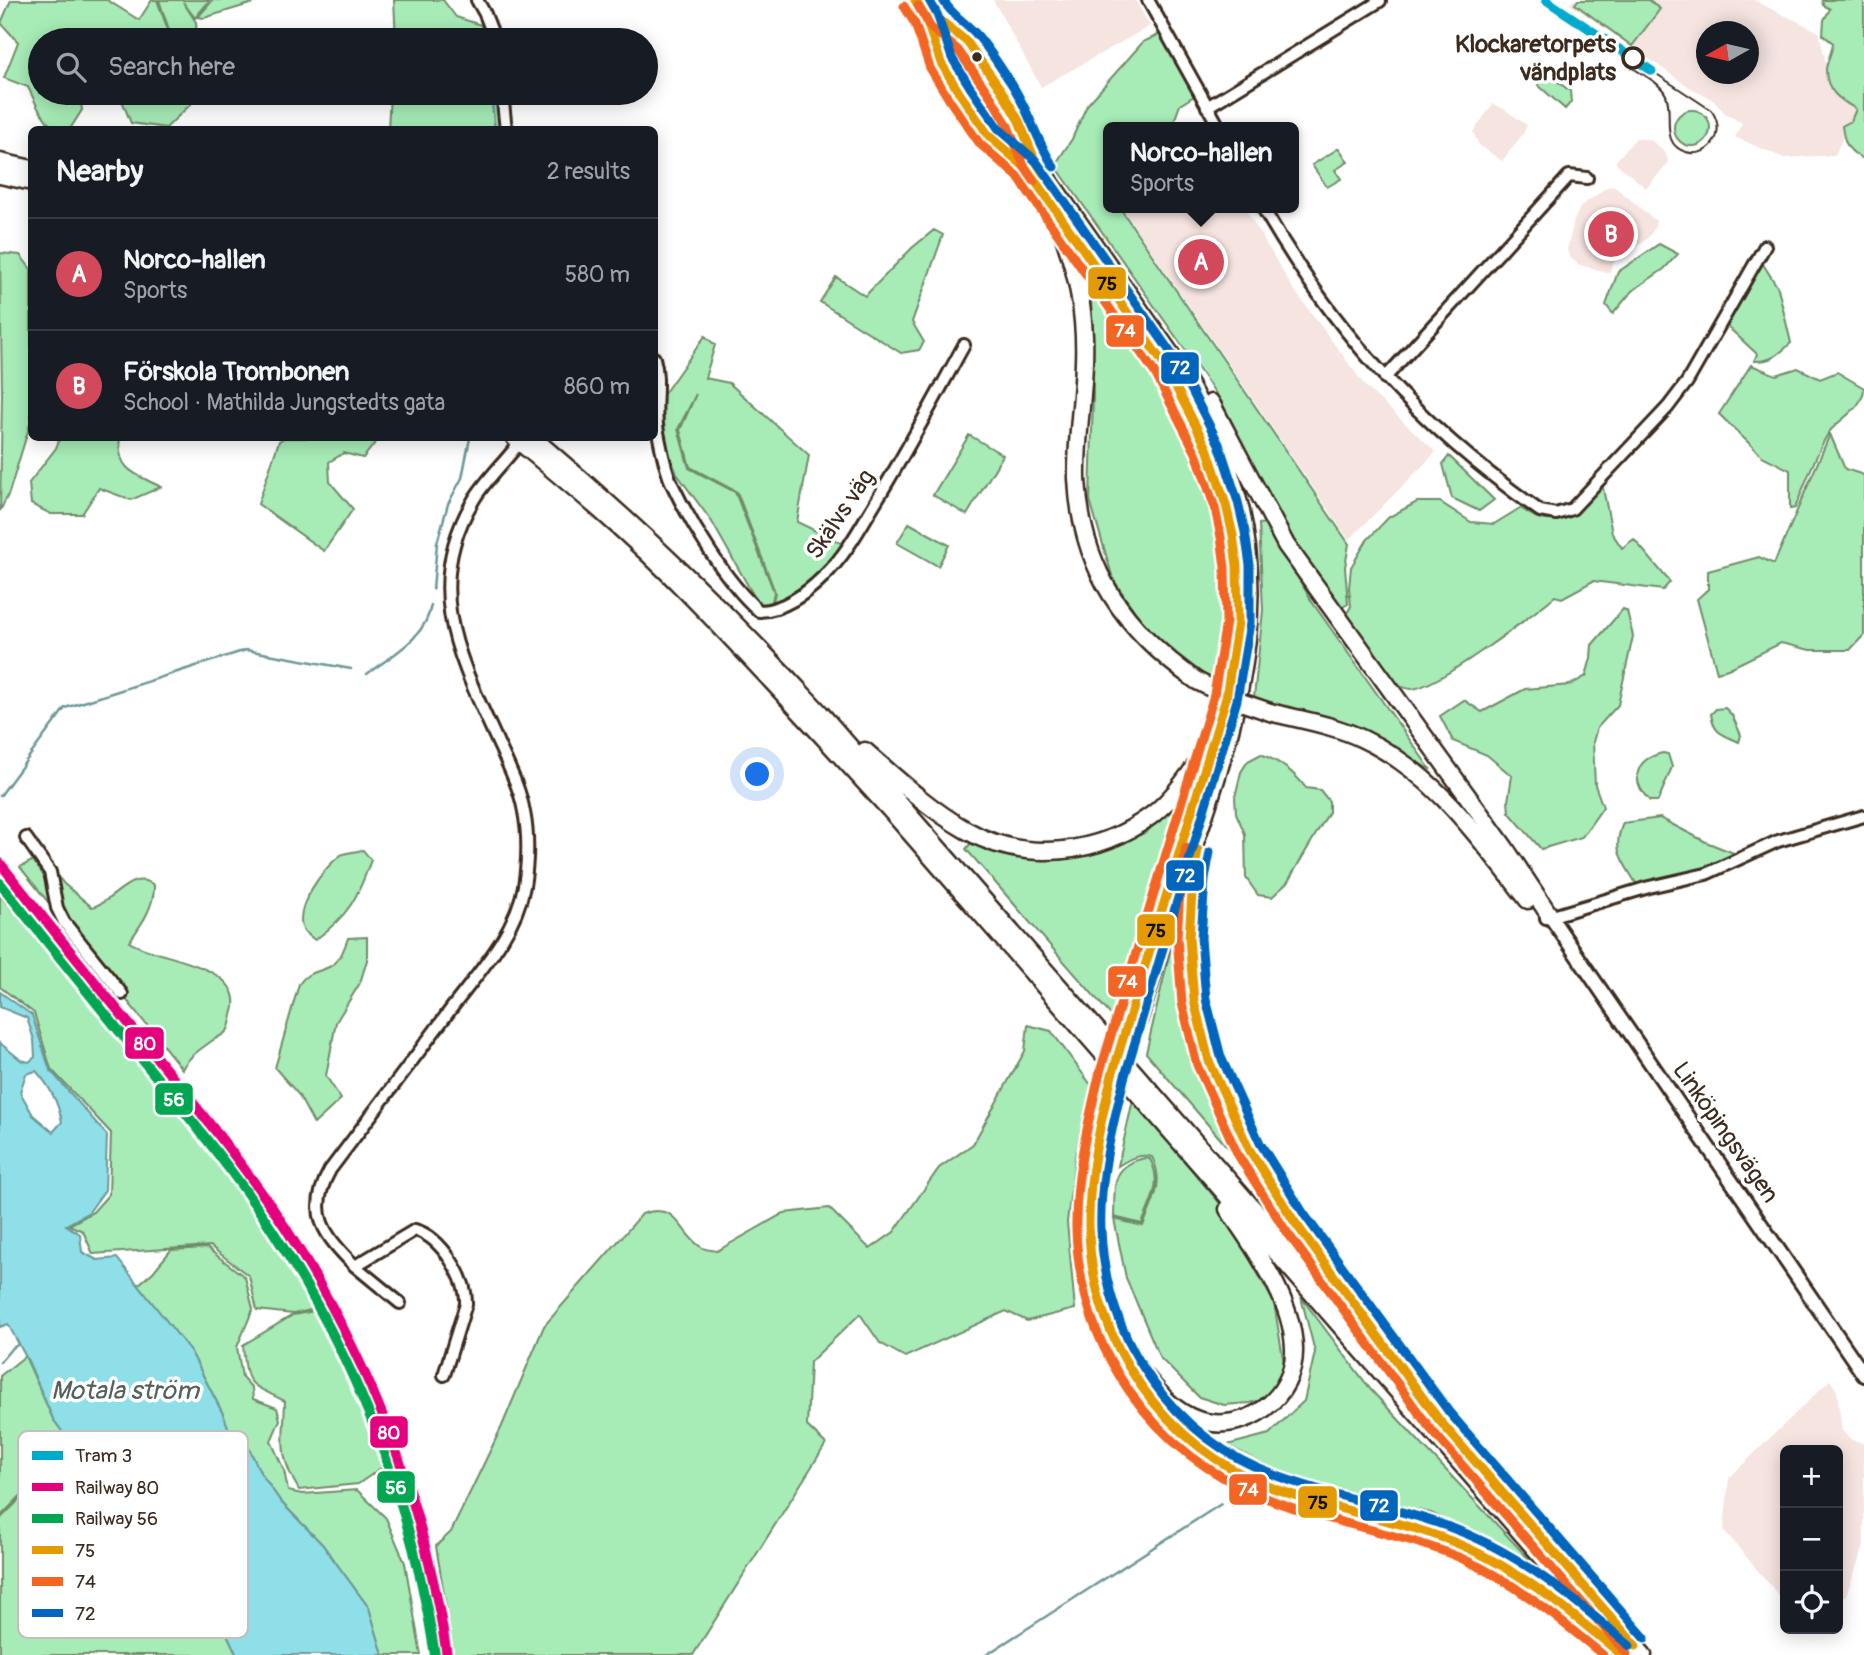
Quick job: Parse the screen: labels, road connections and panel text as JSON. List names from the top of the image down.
{
  "streets": {
    "main road": ["Linköpingsvägen"],
    "street": ["Skälvs väg"]
  },
  "water": ["Motala ström"],
  "places": ["Klockaretorpets vändplats"],
  "lines": [
    "tram line 3",
    "transit line 75",
    "transit line 72",
    "transit line 74",
    "rail line 80",
    "rail line 56"
  ],
  "legend": [
    "Tram 3",
    "Railway 80",
    "Railway 56",
    "75",
    "74",
    "72"
  ],
  "north": "left",
  "page": {
    "search": "Search here",
    "popup": ["Norco-hallen", "Sports"],
    "heading": ["Nearby", "2 results"],
    "pins": ["B", "A"],
    "list": [
      {
        "mark": "A",
        "name": "Norco-hallen",
        "note": "Sports",
        "value": "580 m"
      },
      {
        "mark": "B",
        "name": "Förskola Trombonen",
        "note": "School · Mathilda Jungstedts gata",
        "value": "860 m"
      }
    ],
    "map_buttons": ["+", "−"]
  }
}
